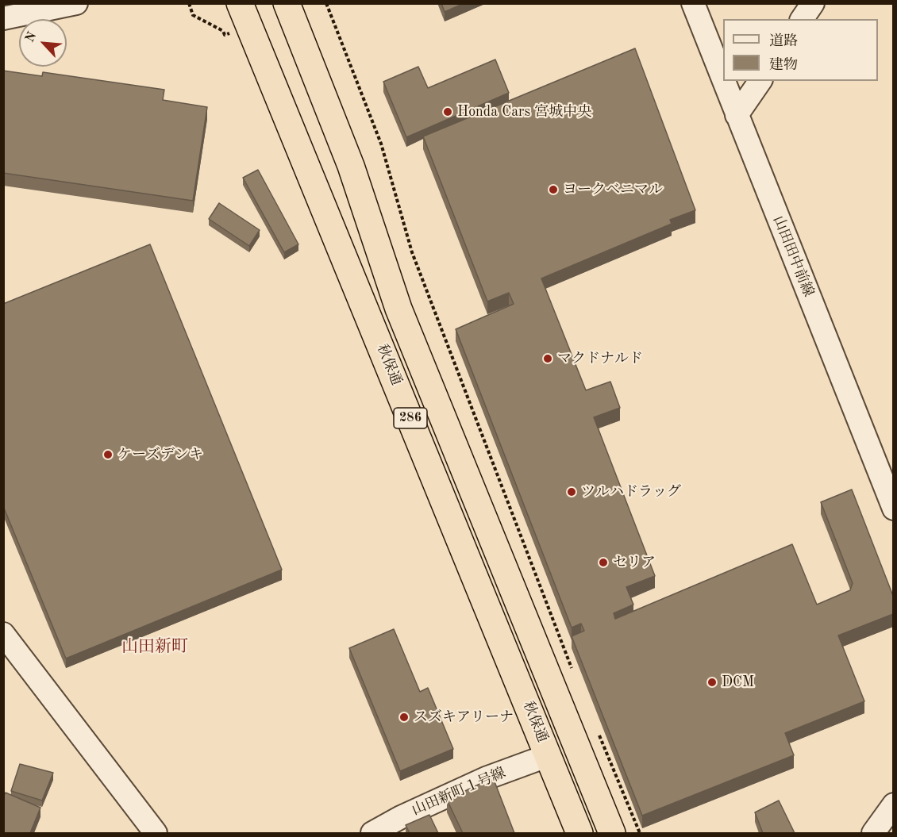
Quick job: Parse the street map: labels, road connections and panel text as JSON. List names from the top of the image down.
{
  "streets": {
    "highway": ["秋保通", "286"],
    "street": ["山田田中前線", "山田新町１号線"]
  },
  "crossings": [
    ["秋保通", "山田新町１号線"]
  ],
  "districts": ["山田新町"],
  "places": [
    "Honda Cars 宮城中央",
    "ヨークベニマル",
    "マクドナルド",
    "ケーズデンキ",
    "ツルハドラッグ",
    "セリア",
    "DCM",
    "スズキアリーナ"
  ],
  "legend": ["道路", "建物"],
  "north": "top left"
}
